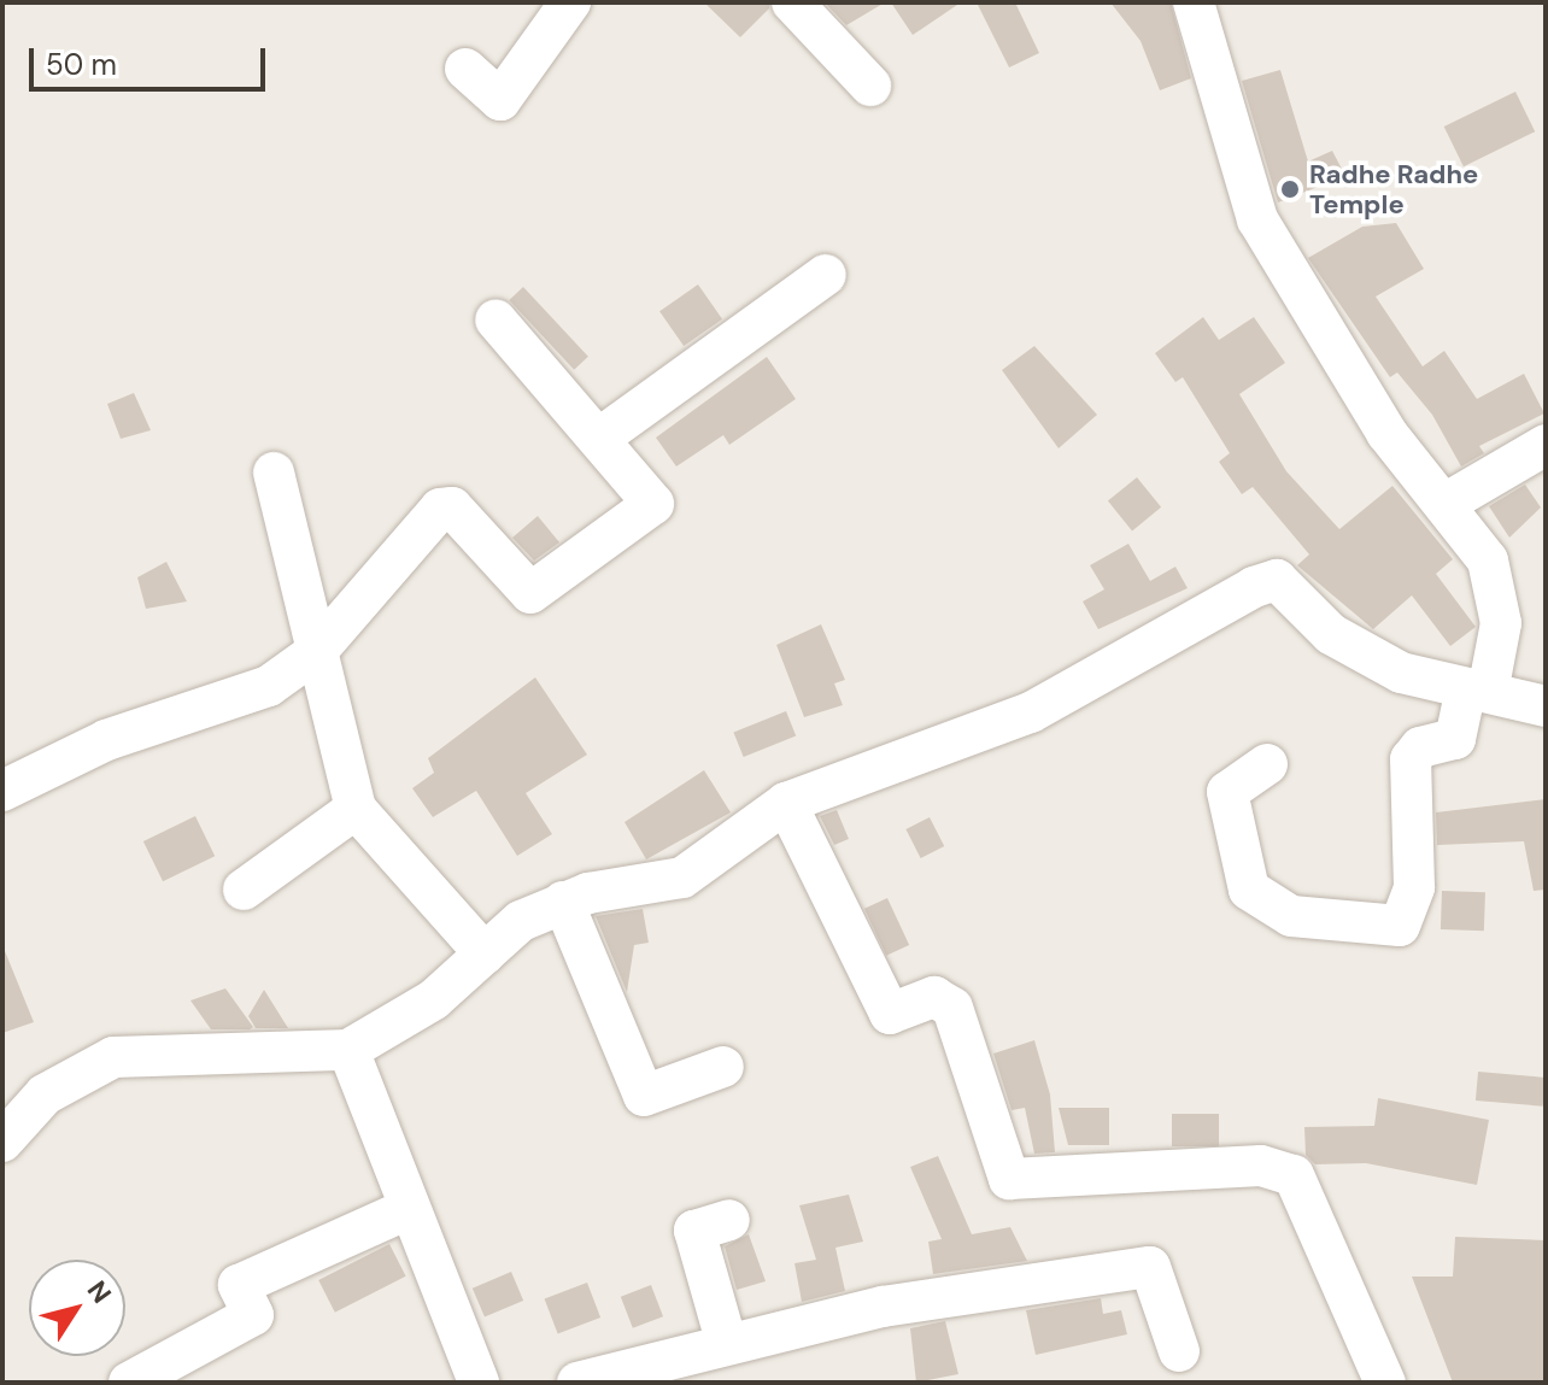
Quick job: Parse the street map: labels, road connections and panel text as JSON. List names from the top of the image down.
{
  "places": ["Radhe Radhe Temple"],
  "scale_bar": "50 m",
  "north": "top right"
}
